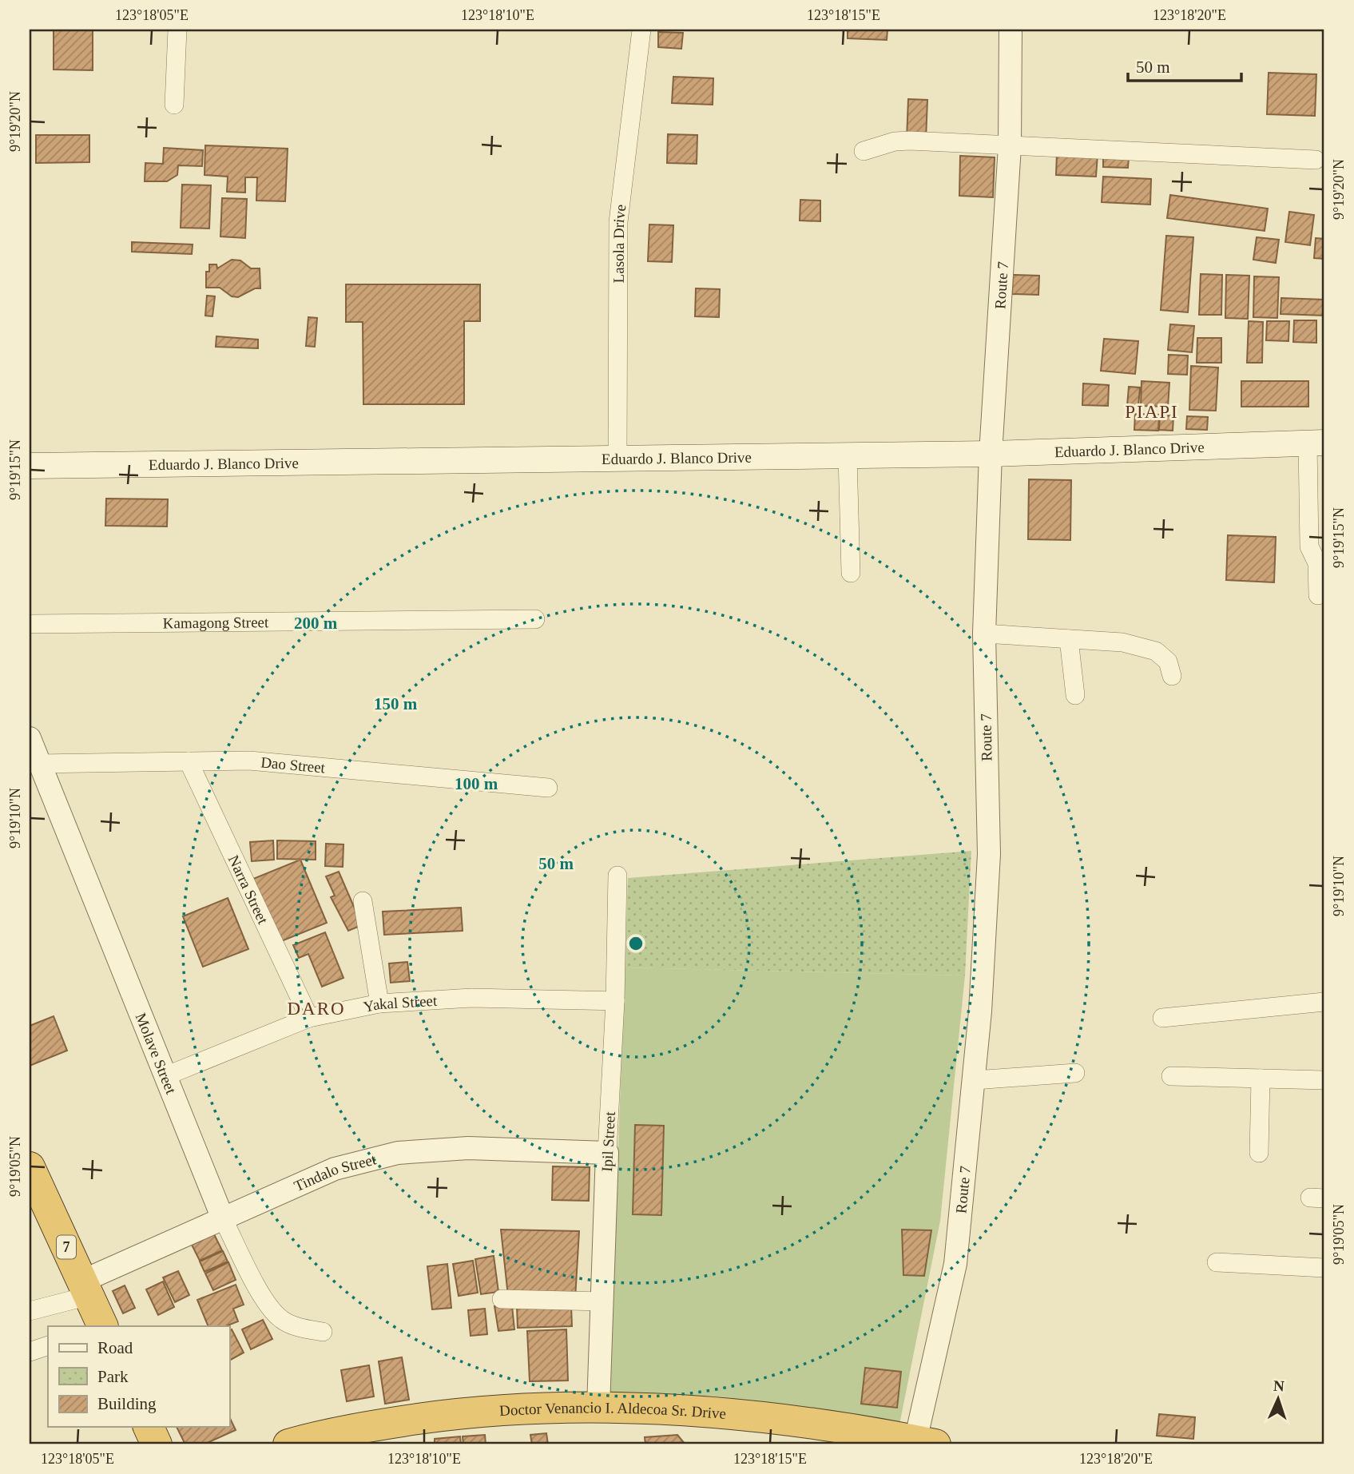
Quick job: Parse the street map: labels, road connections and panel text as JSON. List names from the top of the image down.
{
  "streets": {
    "highway": ["7", "Doctor Venancio I. Aldecoa Sr. Drive"],
    "main road": ["Eduardo J. Blanco Drive"],
    "street": [
      "Lasola Drive",
      "Route 7",
      "Kamagong Street",
      "Dao Street",
      "Narra Street",
      "Yakal Street",
      "Molave Street",
      "Ipil Street",
      "Tindalo Street"
    ]
  },
  "crossings": [
    ["Lasola Drive", "Eduardo J. Blanco Drive"],
    ["Route 7", "Eduardo J. Blanco Drive"],
    ["Route 7", "Doctor Venancio I. Aldecoa Sr. Drive"],
    ["Dao Street", "Narra Street"],
    ["Dao Street", "Molave Street"],
    ["Narra Street", "Yakal Street"],
    ["Yakal Street", "Molave Street"],
    ["Yakal Street", "Ipil Street"],
    ["Molave Street", "Tindalo Street"],
    ["Ipil Street", "Tindalo Street"],
    ["Ipil Street", "Doctor Venancio I. Aldecoa Sr. Drive"],
    ["Tindalo Street", "7"]
  ],
  "districts": ["PIAPI", "DARO"],
  "legend": ["Road", "Park", "Building"],
  "scale_bar": "50 m",
  "north": "top",
  "coordinates": [
    "123°18'05\"E",
    "123°18'10\"E",
    "123°18'15\"E",
    "123°18'20\"E",
    "9°19'20\"N",
    "9°19'15\"N",
    "9°19'10\"N",
    "9°19'05\"N"
  ],
  "rings": [
    "200 m",
    "150 m",
    "100 m",
    "50 m"
  ]
}
